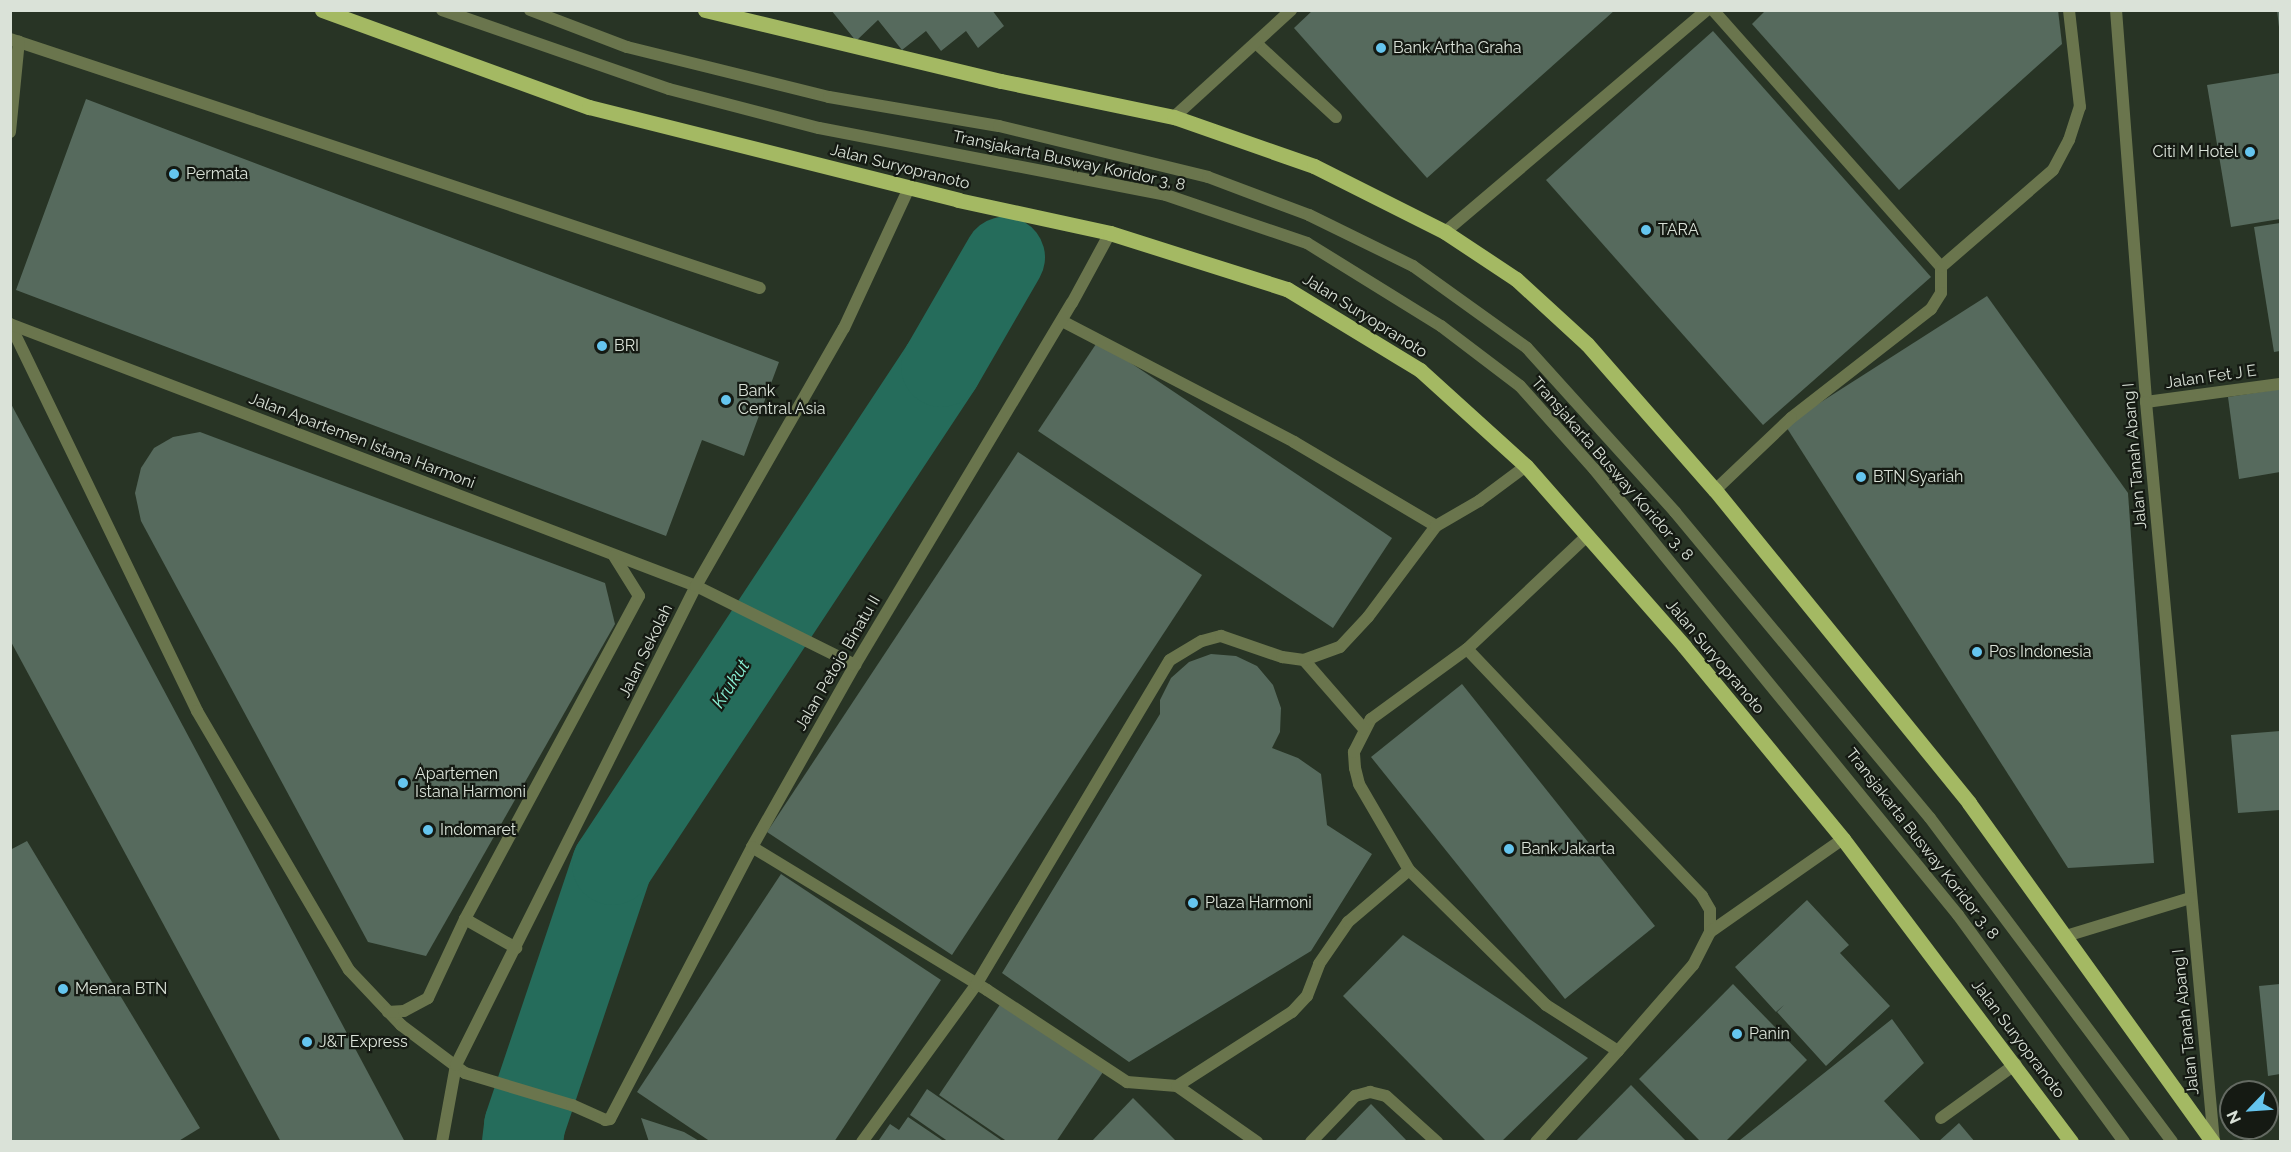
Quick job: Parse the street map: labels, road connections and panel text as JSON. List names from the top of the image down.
{
  "streets": {
    "main road": ["Jalan Suryopranoto"],
    "street": [
      "Transjakarta Busway Koridor 3, 8",
      "Jalan Fet J E",
      "Jalan Apartemen Istana Harmoni",
      "Jalan Tanah Abang I",
      "Jalan Sekolah",
      "Jalan Petojo Binatu II"
    ]
  },
  "crossings": [
    ["Jalan Suryopranoto", "Jalan Sekolah"],
    ["Jalan Suryopranoto", "Jalan Petojo Binatu II"],
    ["Jalan Fet J E", "Jalan Tanah Abang I"],
    ["Jalan Apartemen Istana Harmoni", "Jalan Sekolah"],
    ["Jalan Apartemen Istana Harmoni", "Jalan Petojo Binatu II"],
    ["Jalan Sekolah", "Jalan Petojo Binatu II"]
  ],
  "water": ["Krukut"],
  "places": [
    "Bank Artha Graha",
    "Citi M Hotel",
    "Permata",
    "TARA",
    "BRI",
    "Bank Central Asia",
    "BTN Syariah",
    "Pos Indonesia",
    "Apartemen Istana Harmoni",
    "Indomaret",
    "Bank Jakarta",
    "Plaza Harmoni",
    "Menara BTN",
    "Panin",
    "J&T Express"
  ],
  "north": "bottom left"
}
